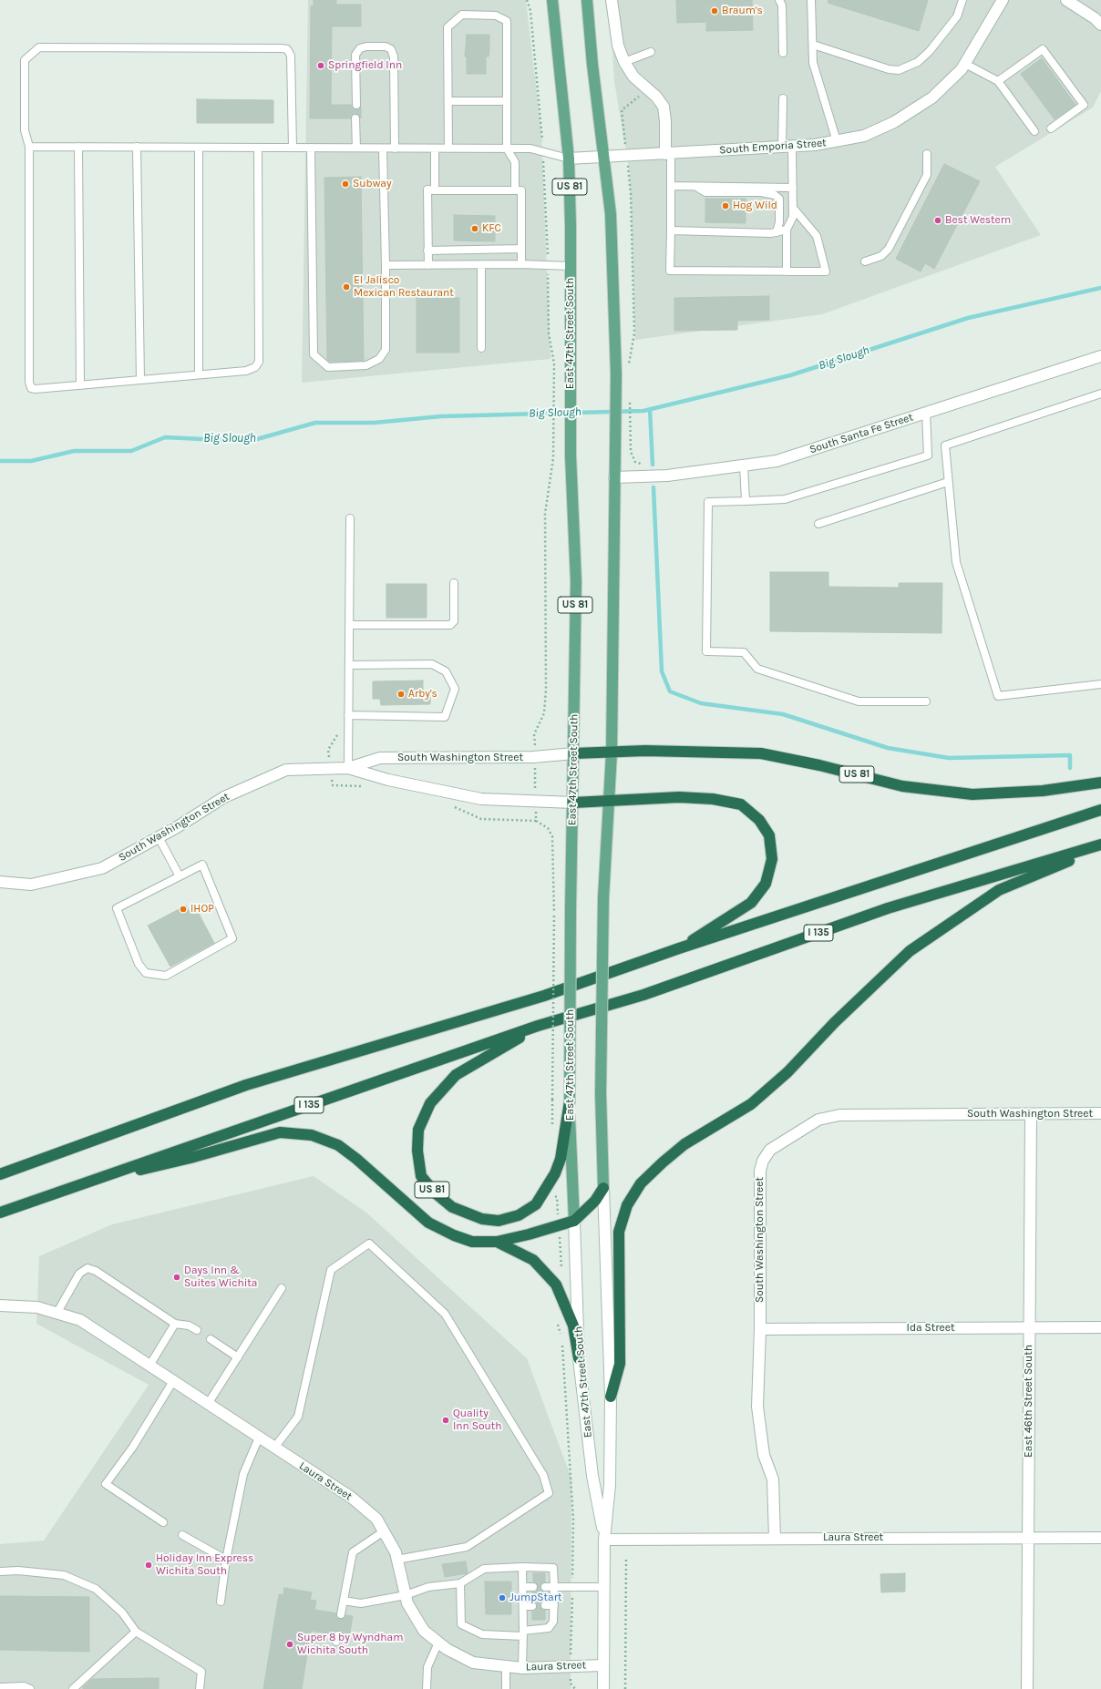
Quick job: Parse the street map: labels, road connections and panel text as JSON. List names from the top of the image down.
{
  "streets": {
    "highway": ["US 81", "I 135"],
    "main road": ["East 47th Street South"],
    "street": [
      "South Emporia Street",
      "South Santa Fe Street",
      "South Washington Street",
      "Ida Street",
      "East 46th Street South",
      "Laura Street"
    ]
  },
  "crossings": [
    ["South Emporia Street", "East 47th Street South"],
    ["US 81", "East 47th Street South"],
    ["US 81", "South Washington Street"],
    ["US 81", "I 135"],
    ["East 47th Street South", "South Santa Fe Street"],
    ["East 47th Street South", "South Washington Street"],
    ["East 47th Street South", "Laura Street"],
    ["South Washington Street", "Ida Street"],
    ["South Washington Street", "East 46th Street South"],
    ["South Washington Street", "Laura Street"],
    ["Ida Street", "East 46th Street South"],
    ["East 46th Street South", "Laura Street"]
  ],
  "water": ["Big Slough"],
  "places": [
    "Braum's",
    "Springfield Inn",
    "Subway",
    "Hog Wild",
    "Best Western",
    "KFC",
    "El Jalisco Mexican Restaurant",
    "Arby's",
    "IHOP",
    "Days Inn & Suites Wichita",
    "Quality Inn South",
    "Holiday Inn Express Wichita South",
    "JumpStart",
    "Super 8 by Wyndham Wichita South"
  ]
}
